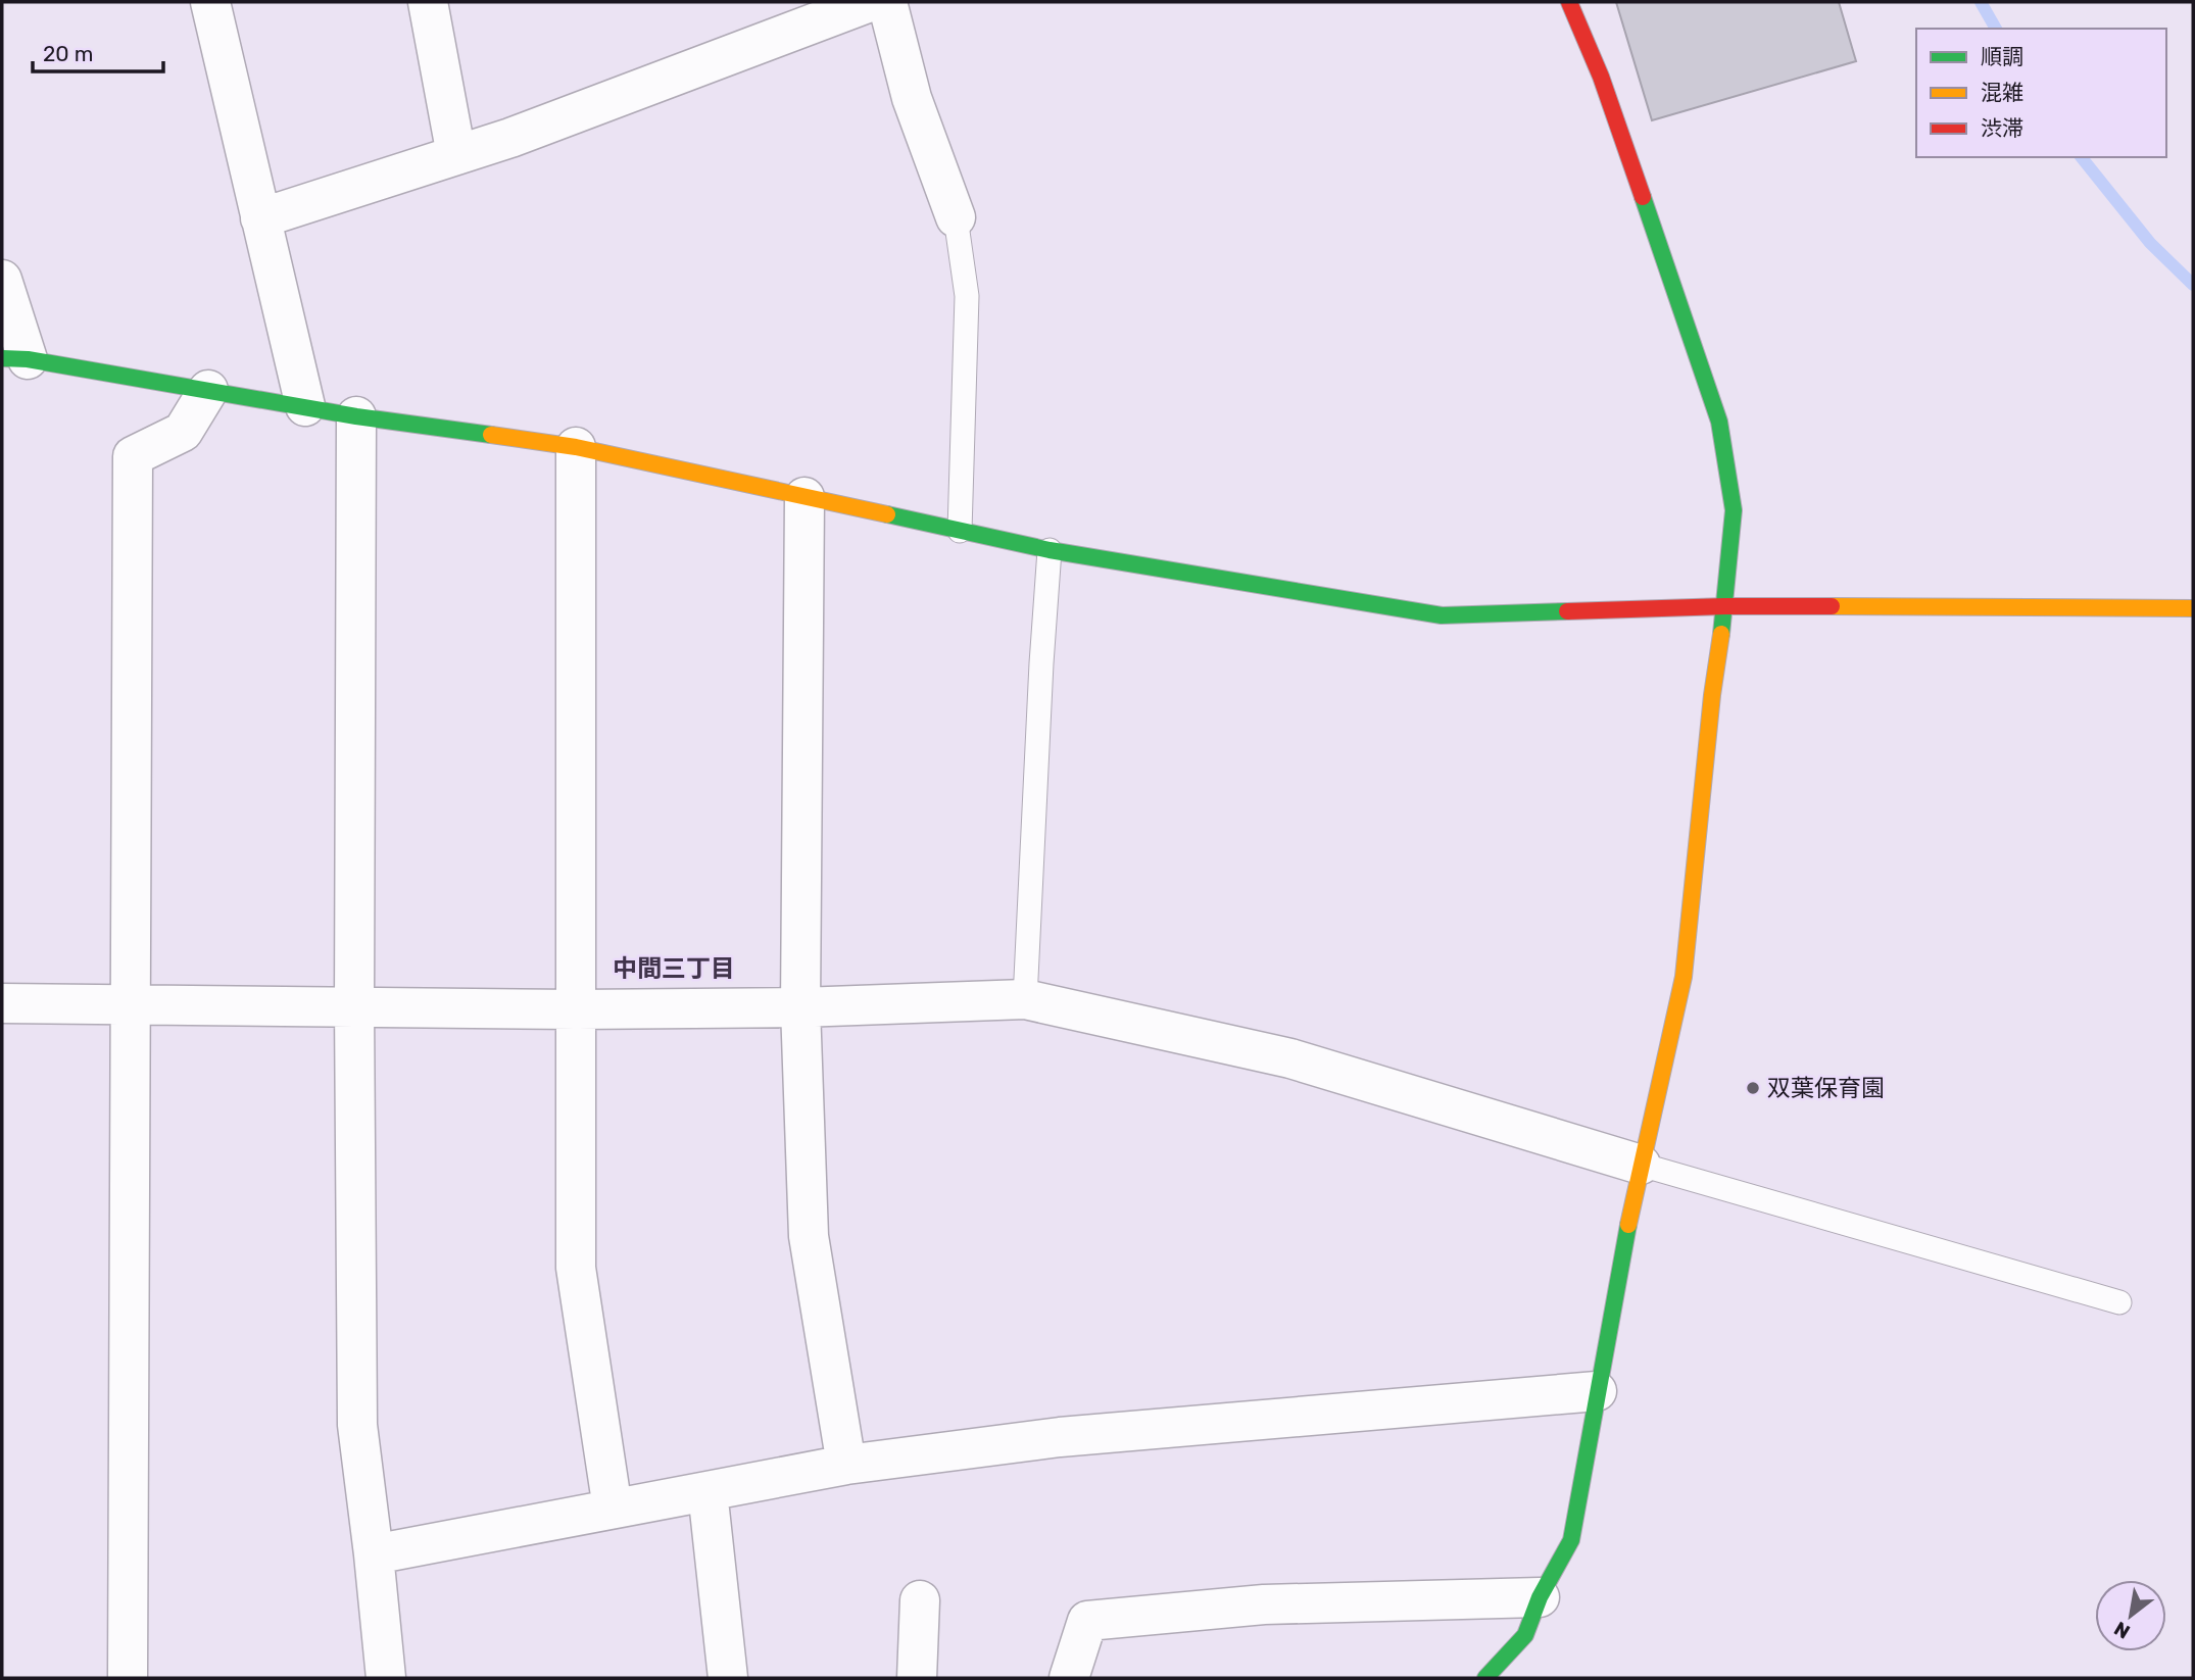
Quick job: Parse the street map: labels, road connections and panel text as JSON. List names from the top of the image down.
{
  "districts": ["中間三丁目"],
  "places": ["双葉保育園"],
  "legend": ["順調", "混雑", "渋滞"],
  "scale_bar": "20 m",
  "north": "bottom left"
}
